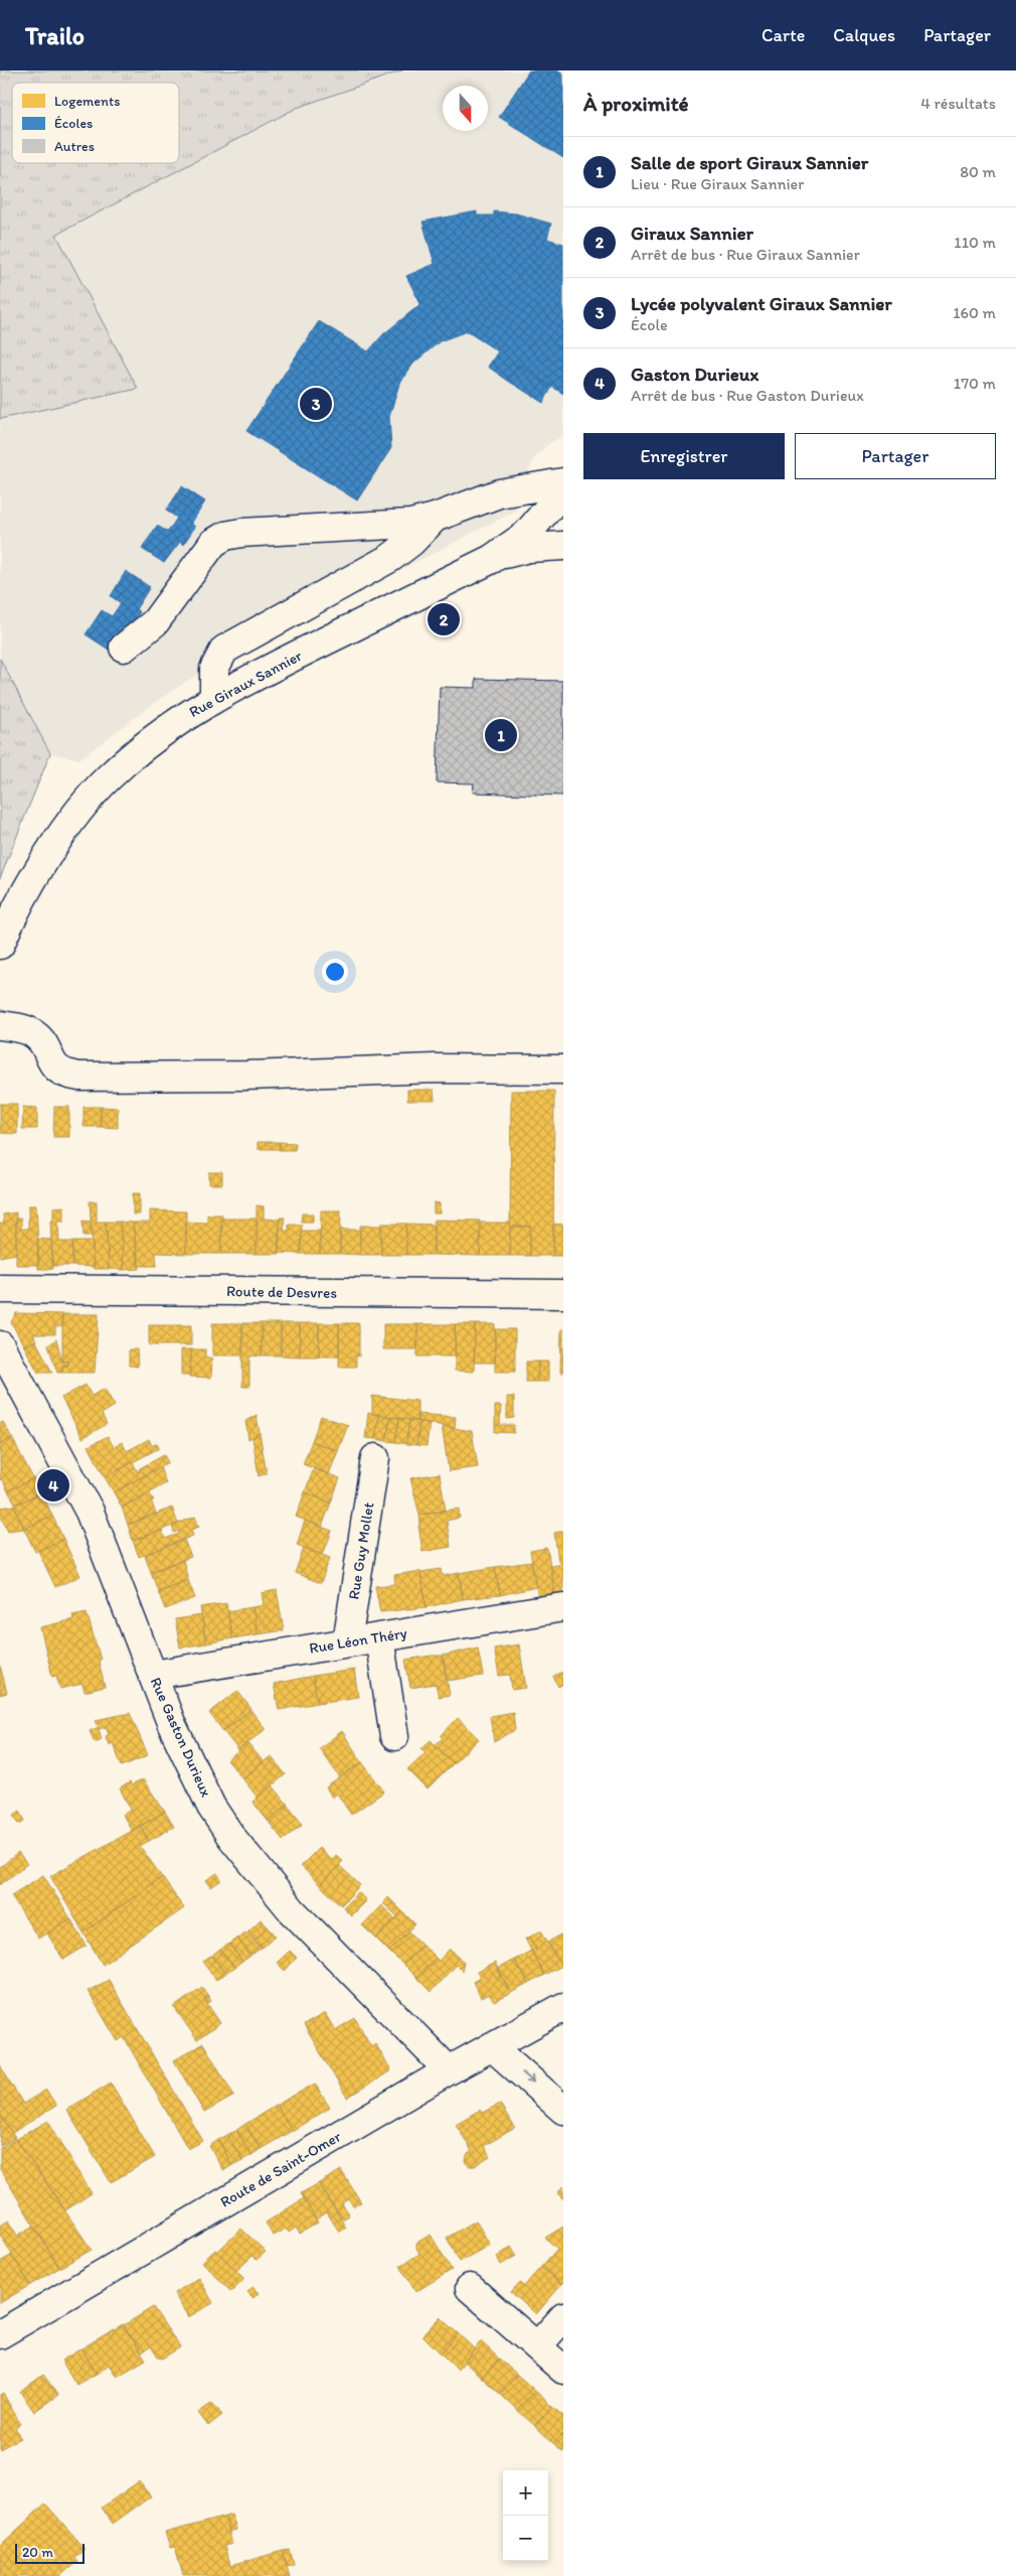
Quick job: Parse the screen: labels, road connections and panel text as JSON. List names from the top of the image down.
{
  "streets": {
    "street": [
      "Rue Giraux Sannier",
      "Route de Desvres",
      "Rue Guy Mollet",
      "Rue Léon Théry",
      "Rue Gaston Durieux",
      "Route de Saint-Omer"
    ]
  },
  "crossings": [
    ["Rue Guy Mollet", "Rue Léon Théry"],
    ["Rue Léon Théry", "Rue Gaston Durieux"],
    ["Rue Gaston Durieux", "Route de Saint-Omer"]
  ],
  "legend": ["Logements", "Écoles", "Autres"],
  "scale_bar": "20 m",
  "north": "bottom",
  "page": {
    "header": "Trailo",
    "nav": ["Carte", "Calques", "Partager"],
    "heading": ["À proximité", "4 résultats"],
    "list": [
      {
        "mark": "1",
        "name": "Salle de sport Giraux Sannier",
        "note": "Lieu · Rue Giraux Sannier",
        "value": "80 m"
      },
      {
        "mark": "2",
        "name": "Giraux Sannier",
        "note": "Arrêt de bus · Rue Giraux Sannier",
        "value": "110 m"
      },
      {
        "mark": "3",
        "name": "Lycée polyvalent Giraux Sannier",
        "note": "École",
        "value": "160 m"
      },
      {
        "mark": "4",
        "name": "Gaston Durieux",
        "note": "Arrêt de bus · Rue Gaston Durieux",
        "value": "170 m"
      }
    ],
    "pins": [
      "3",
      "2",
      "1",
      "4"
    ],
    "buttons": ["Enregistrer", "Partager"],
    "map_buttons": ["+", "−"],
    "scale": "20 m"
  }
}
